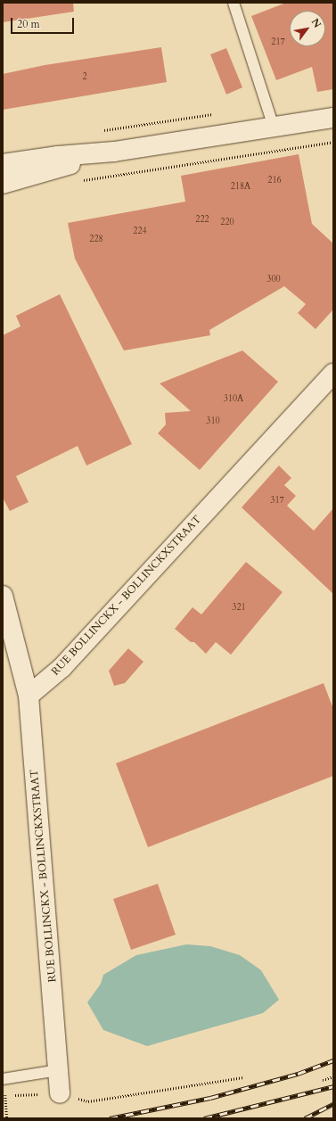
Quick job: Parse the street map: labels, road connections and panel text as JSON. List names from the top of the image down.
{
  "streets": {
    "street": ["RUE BOLLINCKX - BOLLINCKXSTRAAT"]
  },
  "house_numbers": [
    "217",
    "2",
    "216",
    "218A",
    "222",
    "220",
    "224",
    "228",
    "300",
    "310A",
    "310",
    "317",
    "321"
  ],
  "scale_bar": "20 m",
  "north": "top right"
}
